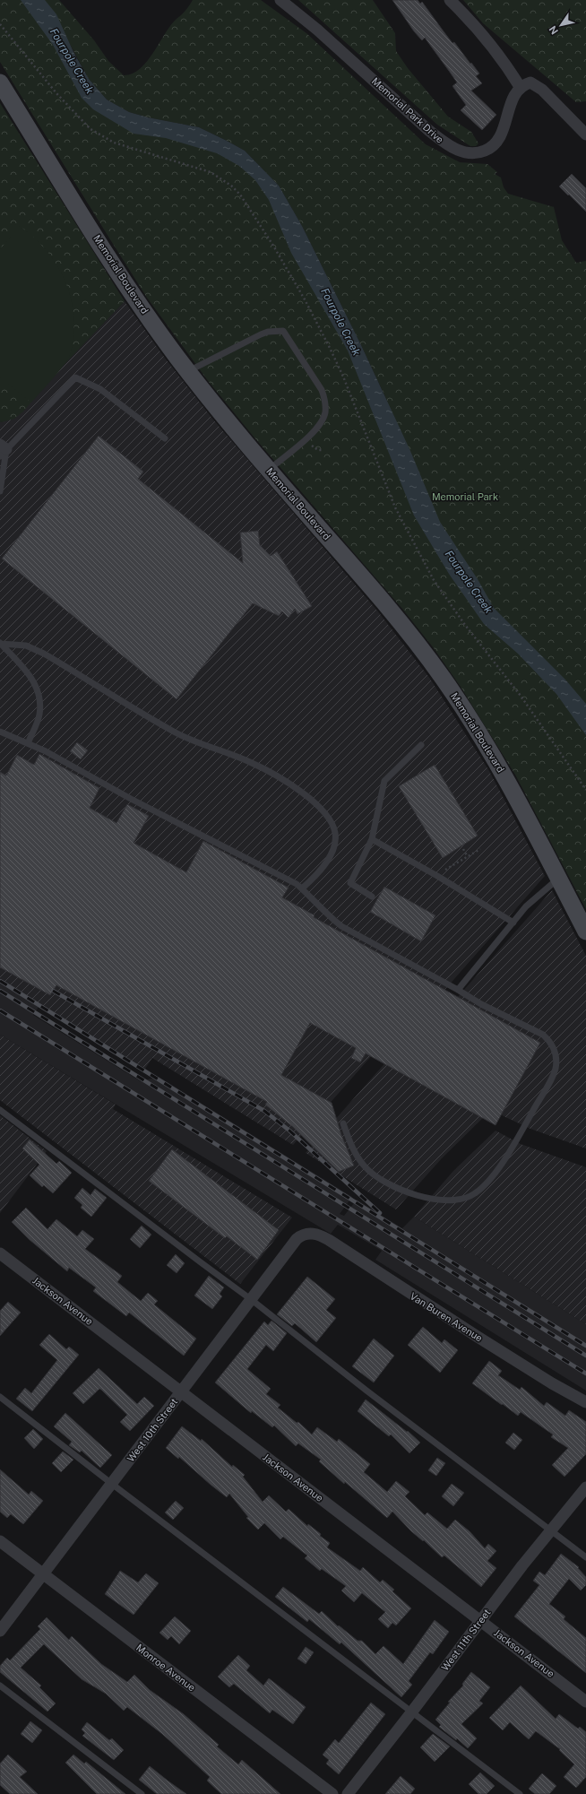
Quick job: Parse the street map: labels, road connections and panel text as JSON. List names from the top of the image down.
{
  "streets": {
    "street": [
      "Memorial Park Drive",
      "Memorial Boulevard",
      "Jackson Avenue",
      "Van Buren Avenue",
      "West 10th Street",
      "West 11th Street",
      "Monroe Avenue"
    ]
  },
  "crossings": [
    ["Jackson Avenue", "West 10th Street"],
    ["Jackson Avenue", "West 11th Street"],
    ["Van Buren Avenue", "West 10th Street"],
    ["West 10th Street", "Monroe Avenue"]
  ],
  "water": ["Fourpole Creek"],
  "parks": ["Memorial Park"],
  "north": "bottom left"
}
